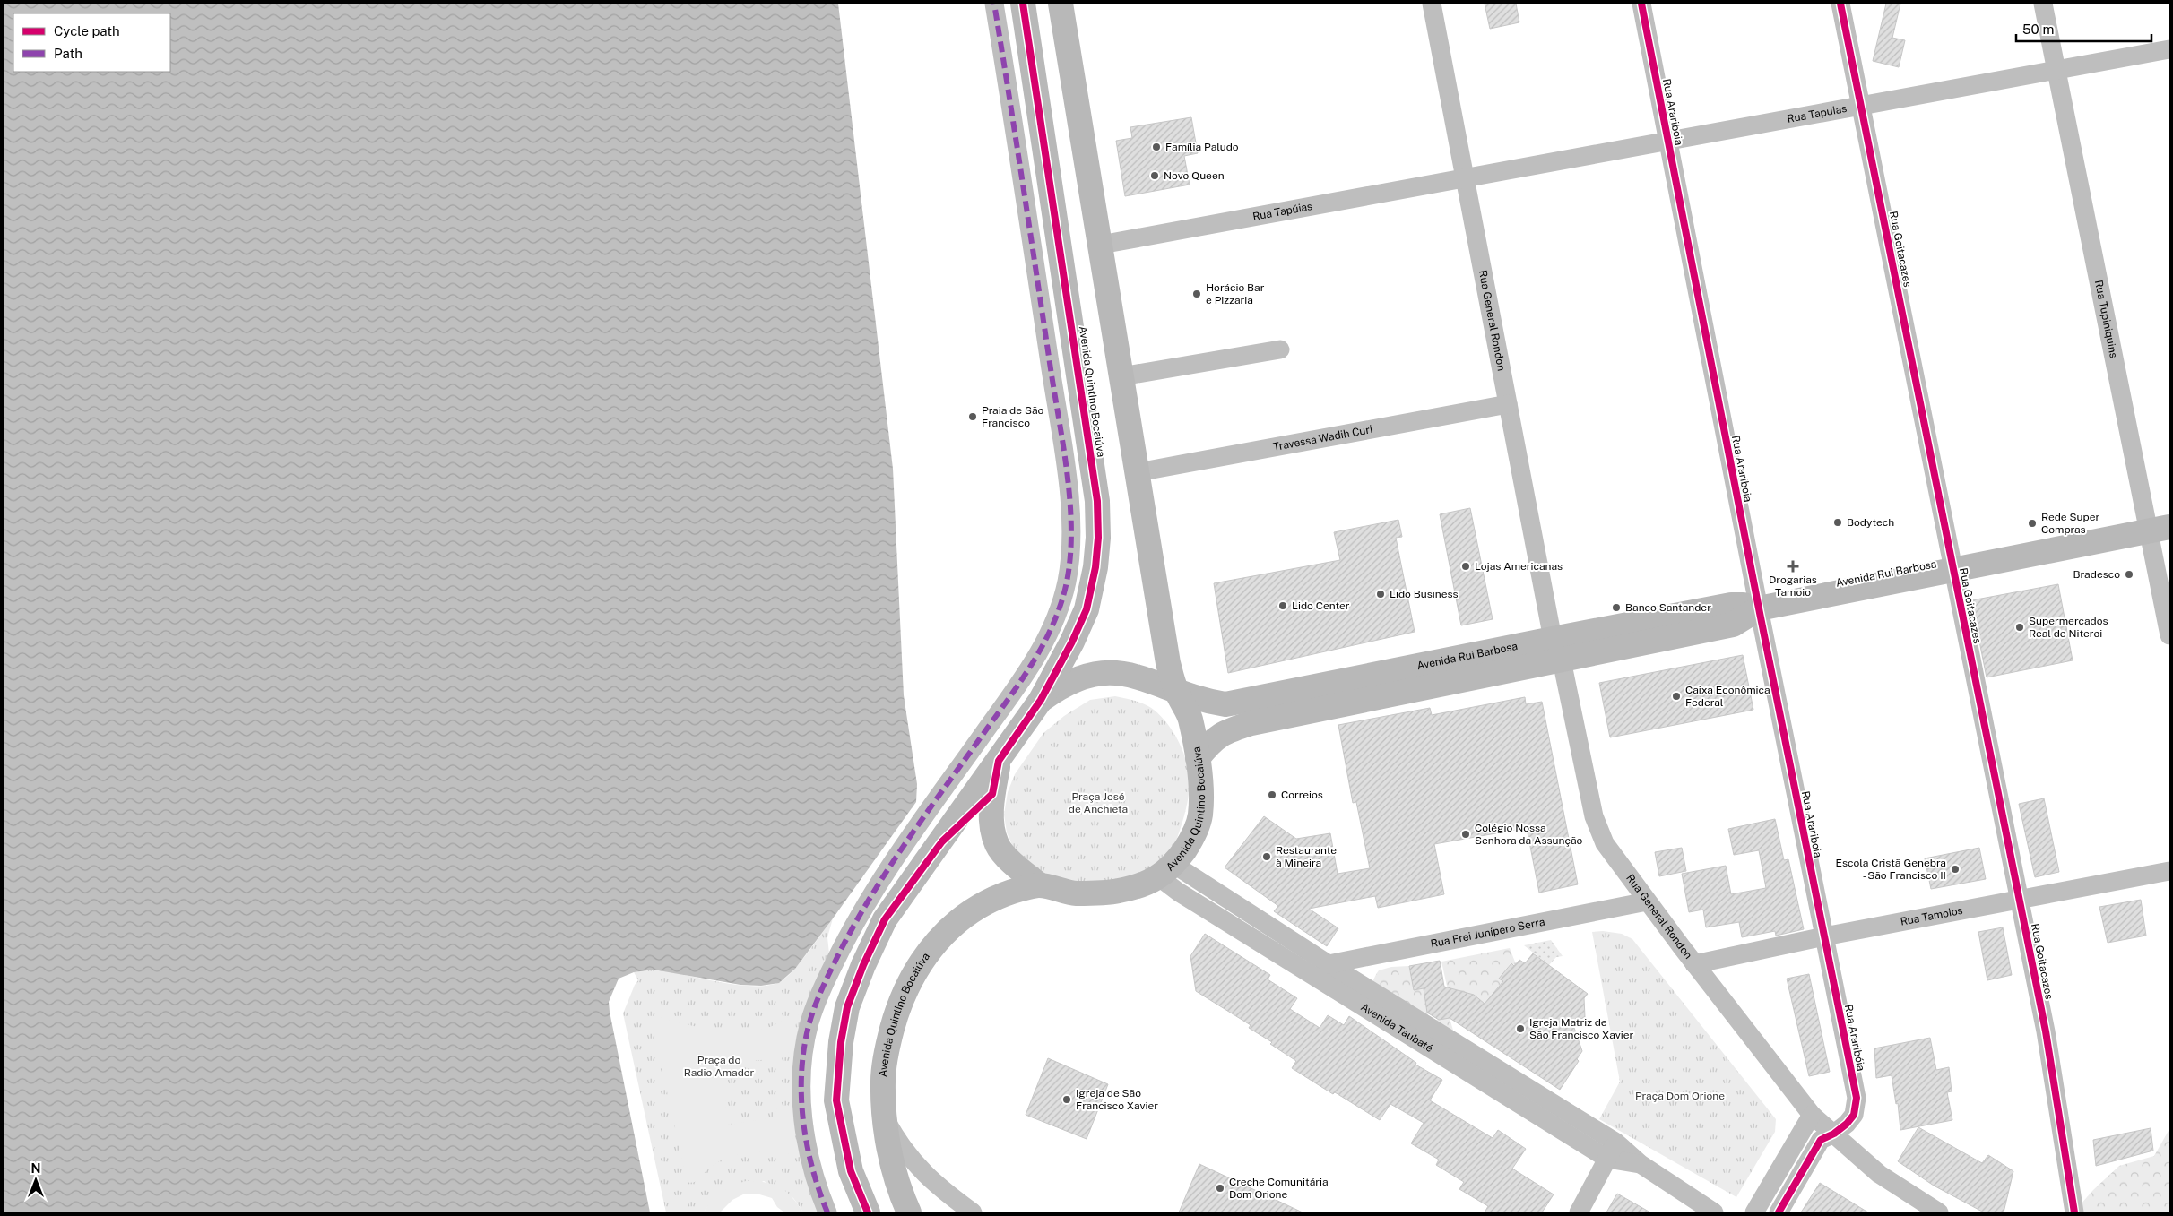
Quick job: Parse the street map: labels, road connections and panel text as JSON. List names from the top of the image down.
{
  "streets": {
    "main road": ["Avenida Quintino Bocaiúva", "Avenida Rui Barbosa"],
    "street": [
      "Rua Arariboia",
      "Rua Tapuias",
      "Rua Tapúias",
      "Rua Goitacazes",
      "Rua Tupiniquins",
      "Rua General Rondon",
      "Travessa Wadih Curi",
      "Rua Tamoios",
      "Rua Frei Junípero Serra",
      "Avenida Taubaté",
      "Rua Araribóia"
    ]
  },
  "crossings": [
    ["Rua Arariboia", "Rua Tapuias"],
    ["Rua Arariboia", "Avenida Rui Barbosa"],
    ["Rua Arariboia", "Rua Tamoios"],
    ["Rua Arariboia", "Rua Araribóia"],
    ["Rua Tapuias", "Rua Tapúias"],
    ["Rua Tapuias", "Rua Goitacazes"],
    ["Rua Tapuias", "Rua Tupiniquins"],
    ["Rua Tapuias", "Rua General Rondon"],
    ["Rua Tapúias", "Rua General Rondon"],
    ["Rua Tapúias", "Avenida Quintino Bocaiúva"],
    ["Rua Goitacazes", "Avenida Rui Barbosa"],
    ["Rua Goitacazes", "Rua Tamoios"],
    ["Rua Tupiniquins", "Avenida Rui Barbosa"],
    ["Rua General Rondon", "Travessa Wadih Curi"],
    ["Rua General Rondon", "Avenida Rui Barbosa"],
    ["Rua General Rondon", "Rua Tamoios"],
    ["Rua General Rondon", "Rua Frei Junípero Serra"],
    ["Rua General Rondon", "Rua Araribóia"],
    ["Avenida Quintino Bocaiúva", "Travessa Wadih Curi"],
    ["Avenida Quintino Bocaiúva", "Avenida Rui Barbosa"],
    ["Avenida Quintino Bocaiúva", "Avenida Taubaté"],
    ["Rua Tamoios", "Rua Araribóia"],
    ["Rua Frei Junípero Serra", "Avenida Taubaté"]
  ],
  "parks": ["Praça José de Anchieta", "Praça do Radio Amador", "Praça Dom Orione"],
  "places": {
    "other": [
      "Família Paludo",
      "Novo Queen",
      "Horácio Bar e Pizzaria",
      "Praia de São Francisco",
      "Bodytech",
      "Rede Super Compras",
      "Lojas Americanas",
      "Bradesco",
      "Lido Business",
      "Lido Center",
      "Banco Santander",
      "Supermercados Real de Niteroi",
      "Caixa Econômica Federal",
      "Correios",
      "Colégio Nossa Senhora da Assunção",
      "Restaurante à Mineira",
      "Escola Cristã Genebra - São Francisco II",
      "Igreja Matriz de São Francisco Xavier",
      "Igreja de São Francisco Xavier",
      "Creche Comunitária Dom Orione"
    ],
    "health": ["Drogarias Tamoio"]
  },
  "legend": ["Cycle path", "Path"],
  "scale_bar": "50 m",
  "north": "top"
}
